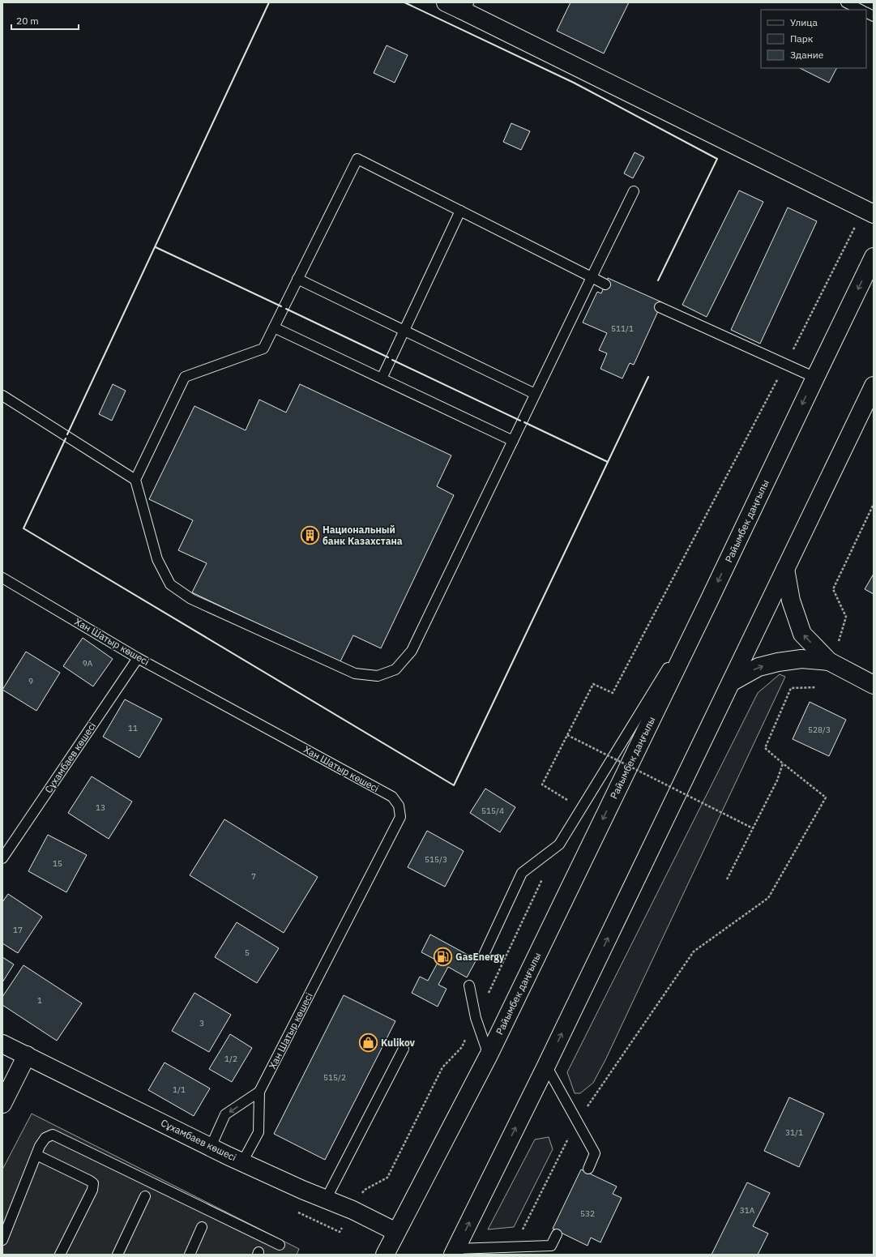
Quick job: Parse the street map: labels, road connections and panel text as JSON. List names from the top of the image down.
{
  "streets": {
    "main road": ["Райымбек даңғылы", "Сұхамбаев көшесі"],
    "lane": ["Хан Шатыр көшесі"]
  },
  "crossings": [
    ["Райымбек даңғылы", "Сұхамбаев көшесі"],
    ["Хан Шатыр көшесі", "Сұхамбаев көшесі"]
  ],
  "places": {
    "building": ["Национальный банк Казахстана"],
    "fuel station": ["GasEnergy"],
    "shop": ["Kulikov"]
  },
  "house_numbers": [
    "511/1",
    "9А",
    "9",
    "11",
    "528/3",
    "13",
    "515/4",
    "515/3",
    "15",
    "7",
    "17",
    "5",
    "1",
    "3",
    "1/2",
    "515/2",
    "1/1",
    "31/1",
    "31А",
    "532"
  ],
  "legend": ["Улица", "Парк", "Здание"],
  "scale_bar": "20 m"
}
